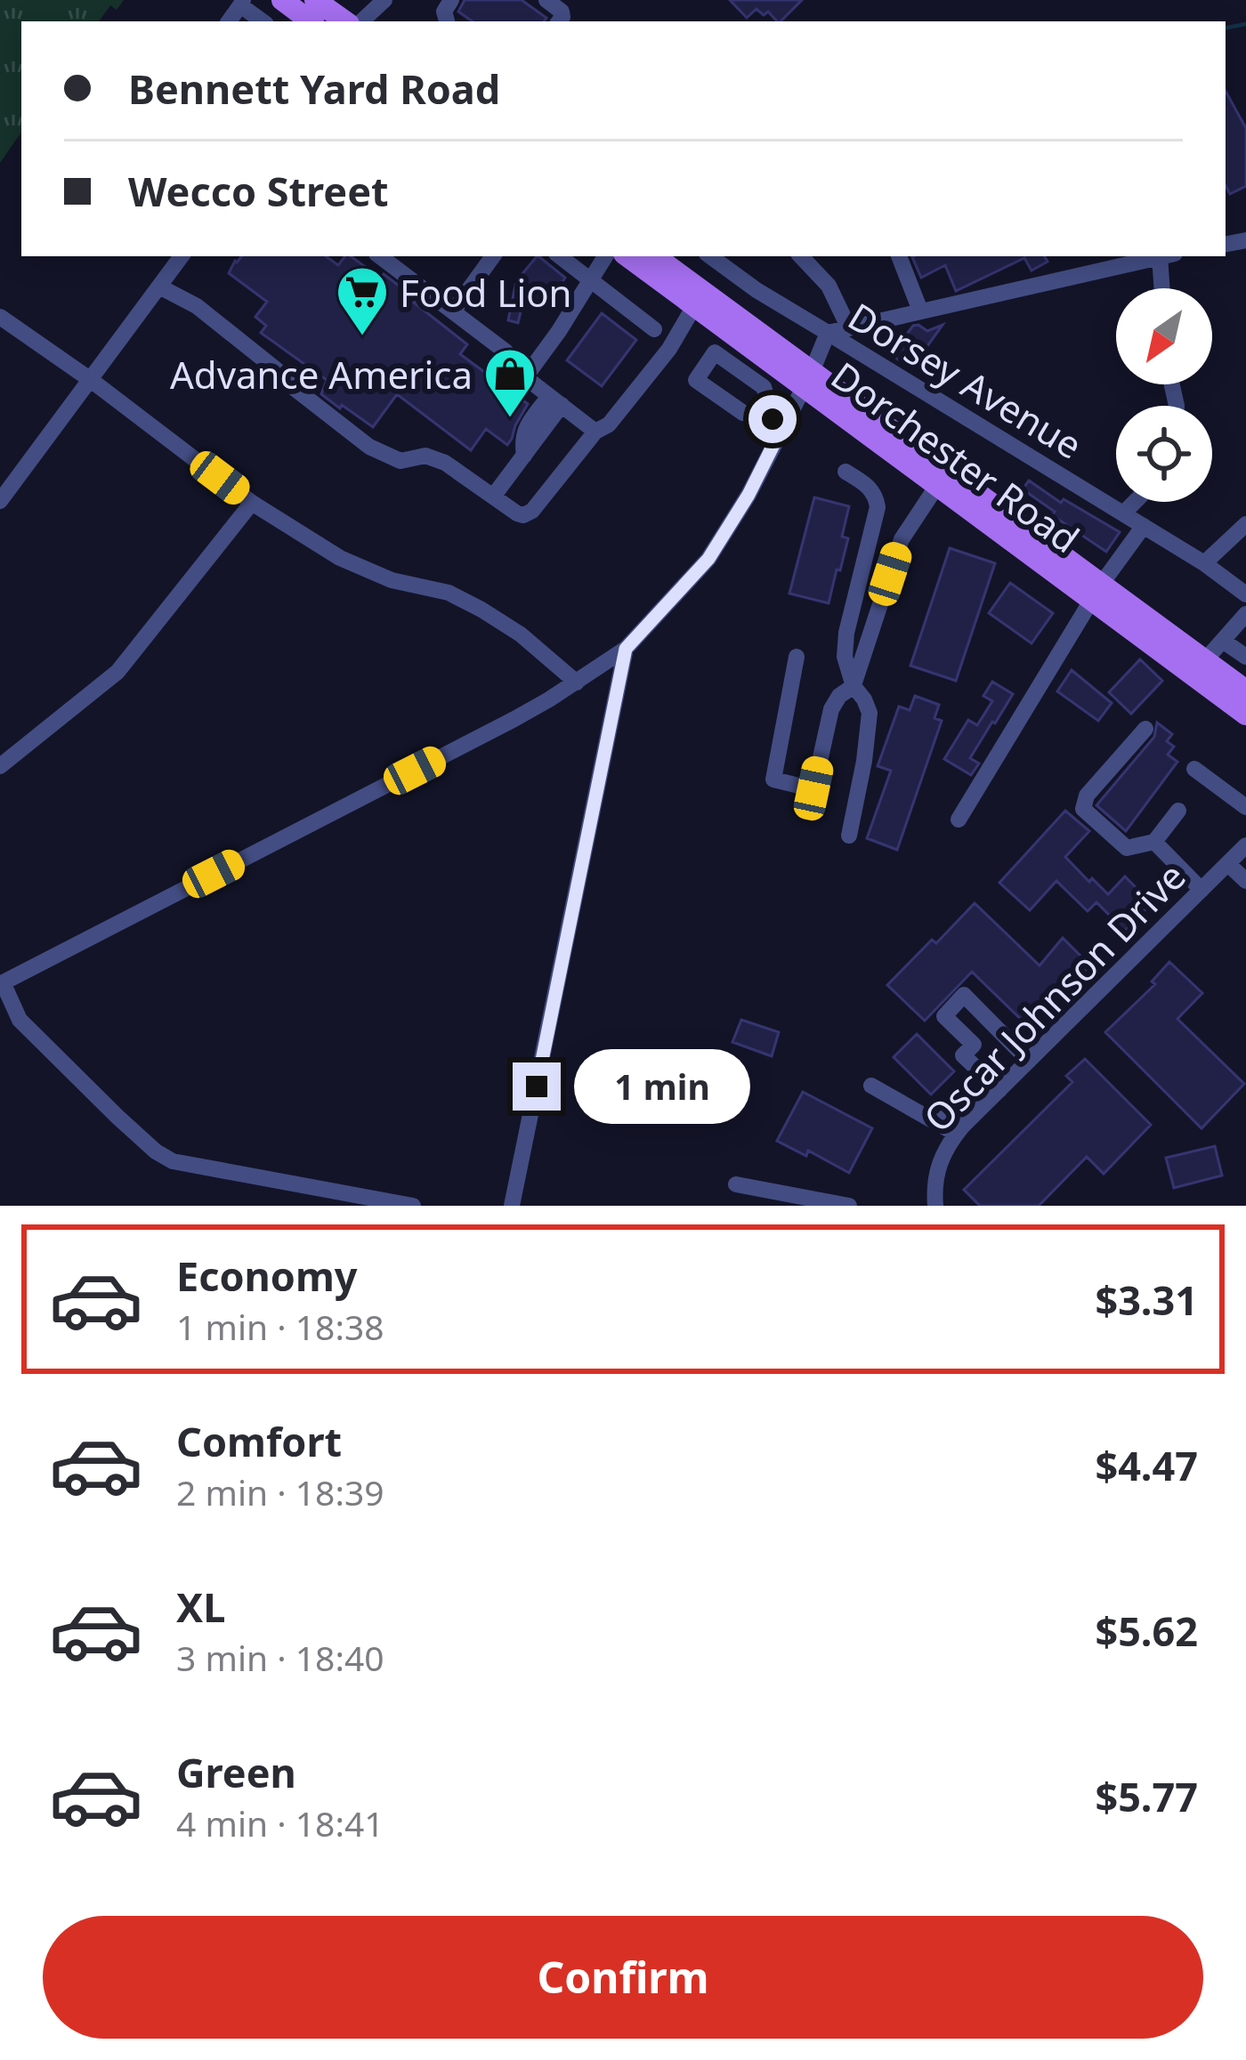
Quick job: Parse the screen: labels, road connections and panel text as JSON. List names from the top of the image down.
{
  "streets": {
    "main road": ["Dorchester Road"],
    "street": ["Dorsey Avenue", "Oscar Johnson Drive"]
  },
  "places": {
    "supermarket": ["Food Lion"],
    "shop": ["Advance America"]
  },
  "north": "bottom left",
  "page": {
    "banner": ["Bennett Yard Road", "Wecco Street"],
    "bubble": "1 min",
    "list": [
      {
        "name": "Economy",
        "note": "1 min · 18:38",
        "value": "$3.31"
      },
      {
        "name": "Comfort",
        "note": "2 min · 18:39",
        "value": "$4.47"
      },
      {
        "name": "XL",
        "note": "3 min · 18:40",
        "value": "$5.62"
      },
      {
        "name": "Green",
        "note": "4 min · 18:41",
        "value": "$5.77"
      }
    ],
    "buttons": "Confirm"
  }
}
